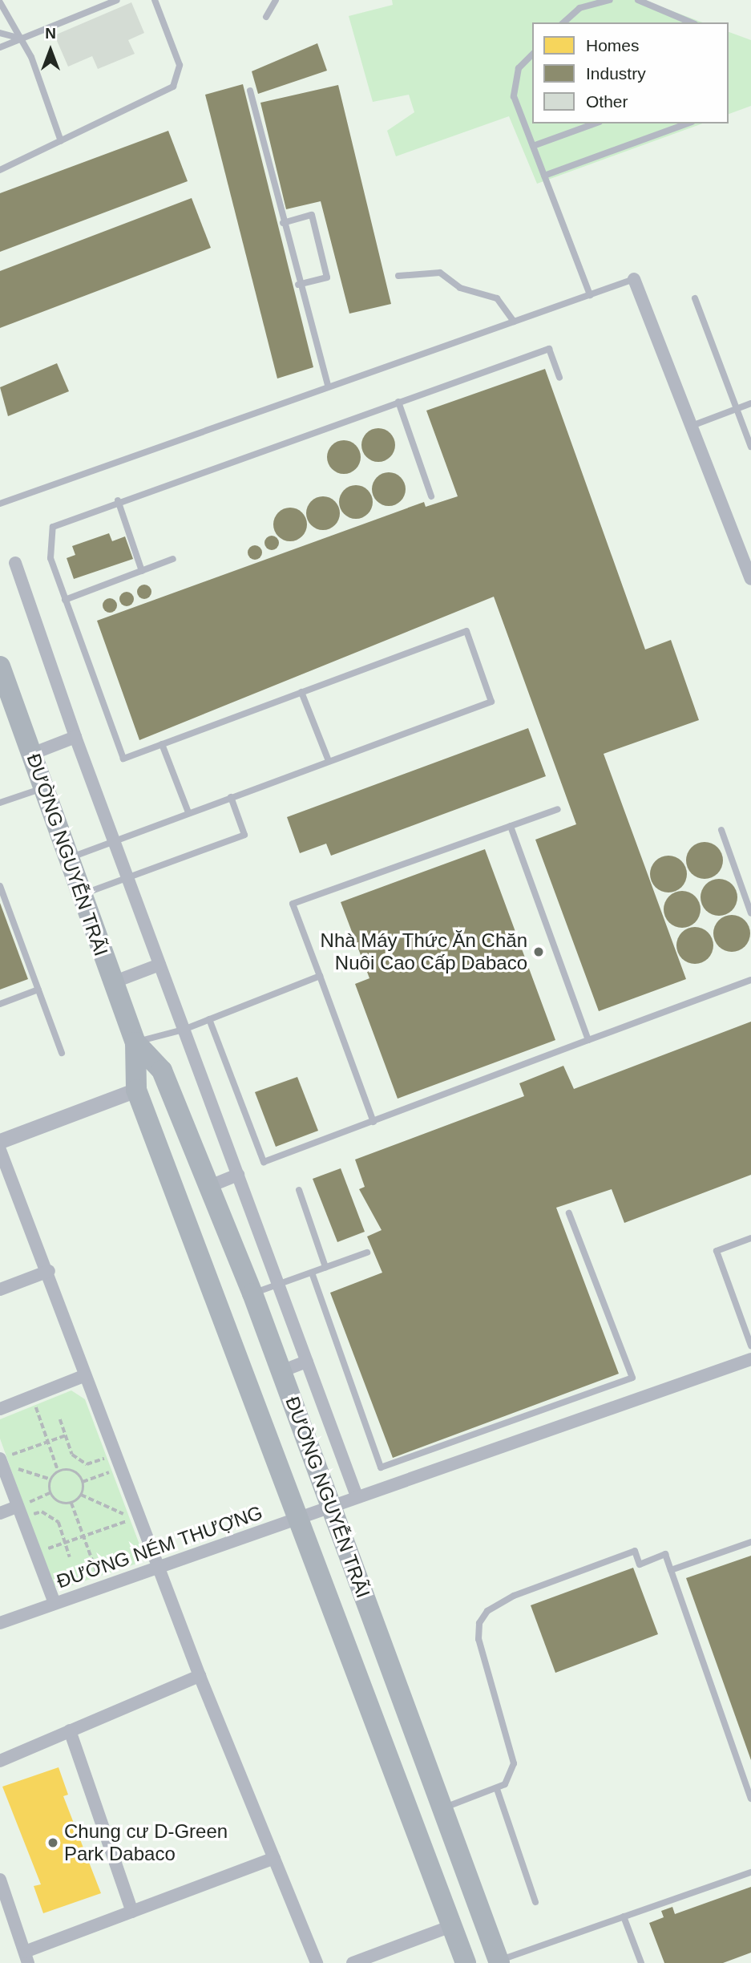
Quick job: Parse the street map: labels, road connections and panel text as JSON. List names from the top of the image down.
{
  "streets": {
    "highway": ["ĐƯỜNG NGUYỄN TRÃI"],
    "street": ["ĐƯỜNG NÉM THƯỢNG"]
  },
  "crossings": [
    ["ĐƯỜNG NGUYỄN TRÃI", "ĐƯỜNG NÉM THƯỢNG"]
  ],
  "places": ["Nhà Máy Thức Ăn Chăn Nuôi Cao Cấp Dabaco", "Chung cư D-Green Park Dabaco"],
  "legend": ["Homes", "Industry", "Other"],
  "north": "top"
}
